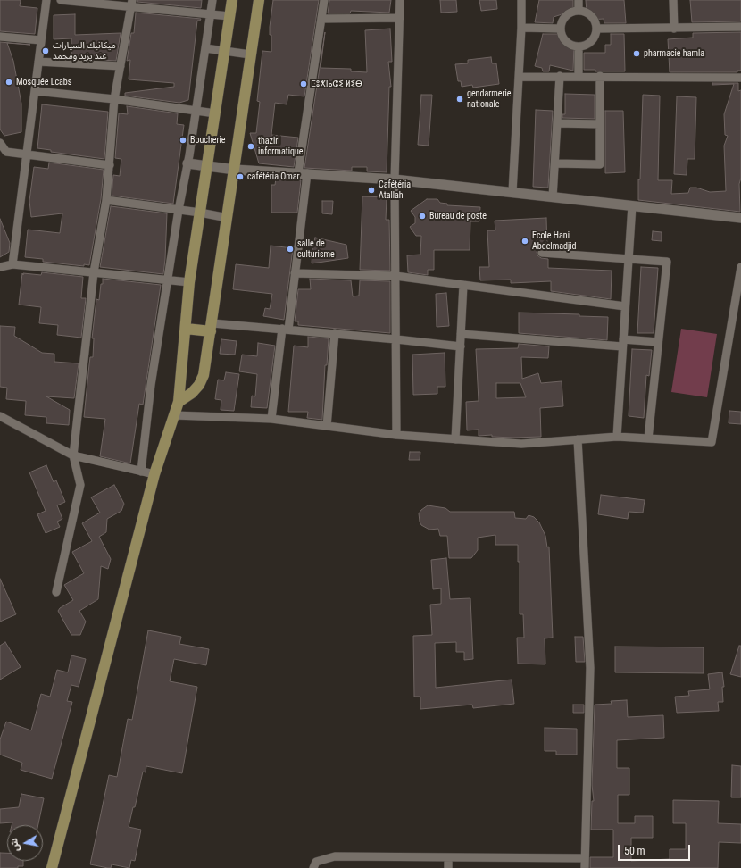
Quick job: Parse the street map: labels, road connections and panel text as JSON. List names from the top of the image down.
{
  "places": [
    "ميكانيك السيارات عند يزيد ومحمد",
    "pharmacie hamla",
    "Mosquée Lcabs",
    "ⵎⵓⵅⵏⴰⵛⵉ ⵍⵉⴱ",
    "gendarmerie nationale",
    "Boucherie",
    "thaziri informatique",
    "cafétéria Omar",
    "Cafétéria Atallah",
    "Bureau de poste",
    "Ecole Hani Abdelmadjid",
    "salle de culturisme"
  ],
  "scale_bar": "50 m",
  "north": "left"
}
